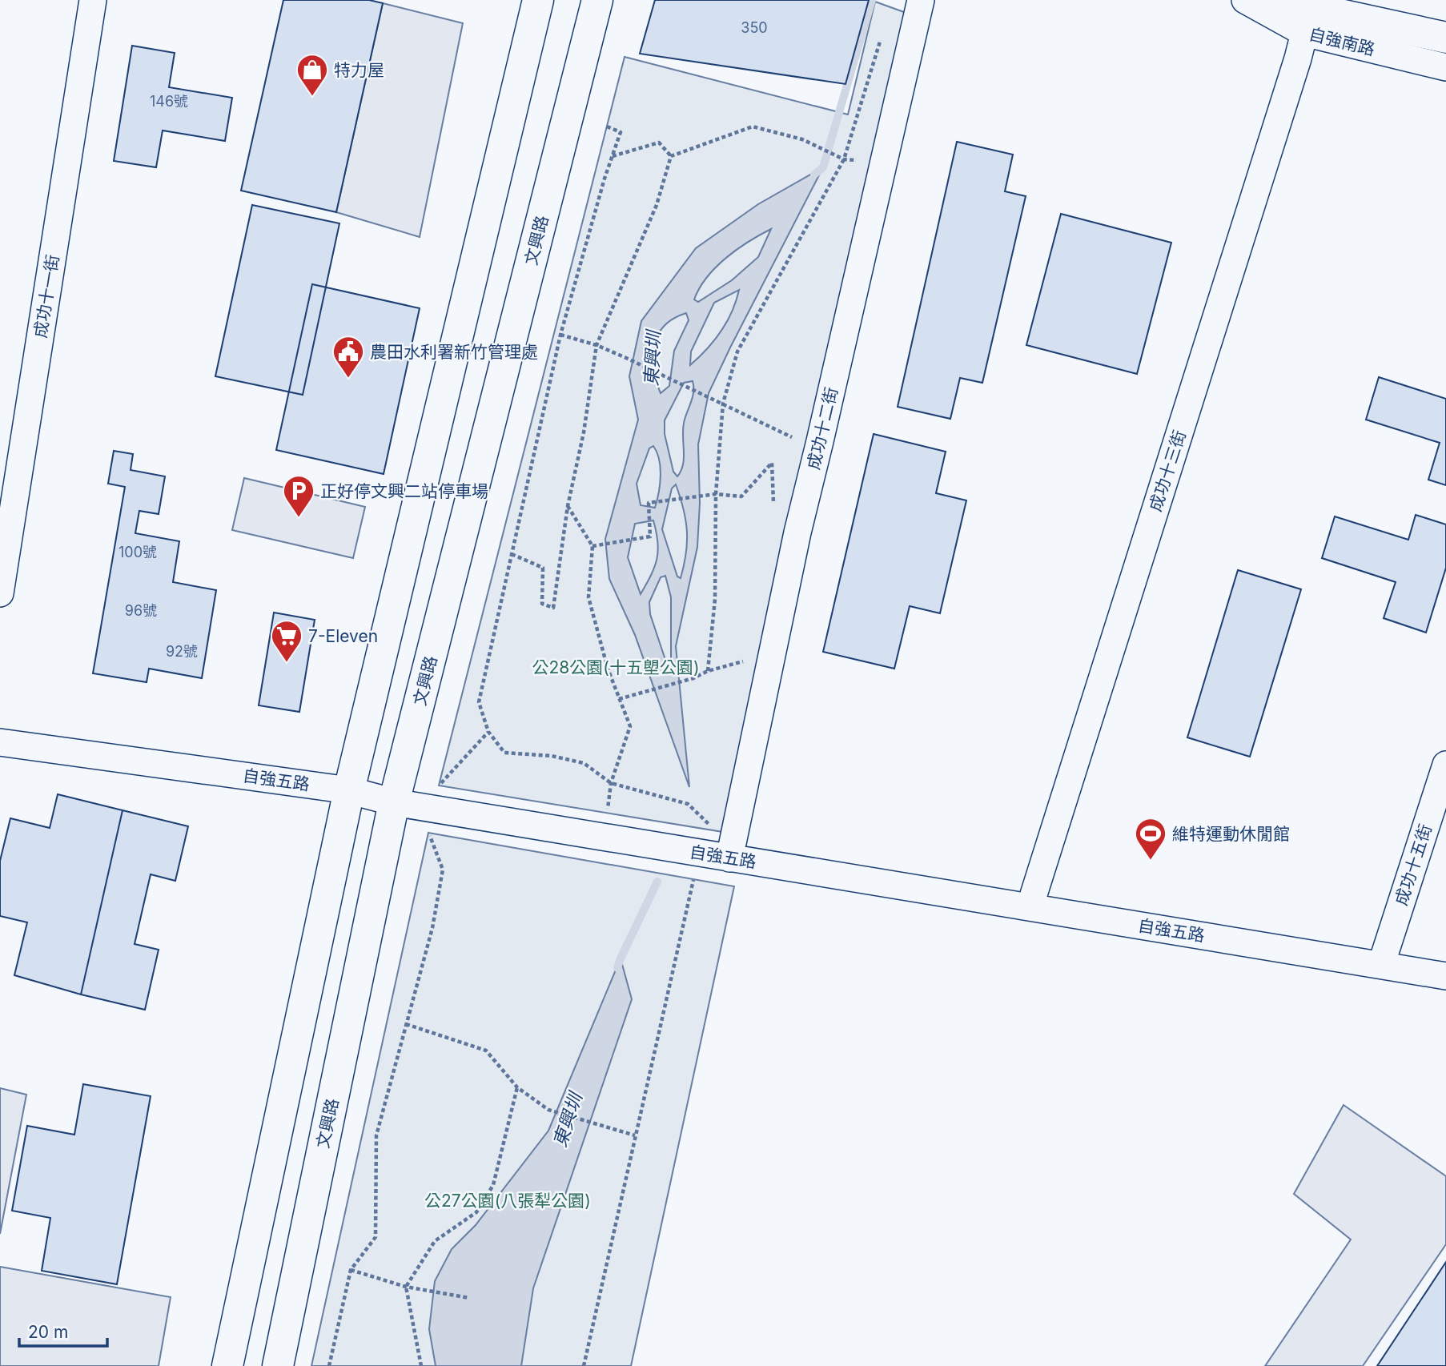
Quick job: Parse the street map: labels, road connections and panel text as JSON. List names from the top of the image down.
{
  "streets": {
    "street": [
      "自強南路",
      "文興路",
      "成功十一街",
      "成功十二街",
      "成功十三街",
      "自強五路",
      "成功十五街"
    ]
  },
  "crossings": [
    ["自強南路", "成功十三街"],
    ["文興路", "自強五路"],
    ["成功十二街", "自強五路"],
    ["成功十三街", "自強五路"],
    ["自強五路", "成功十五街"]
  ],
  "water": ["東興圳"],
  "parks": ["公28公園(十五塱公園)", "公27公園(八張犁公園)"],
  "places": {
    "shop": ["特力屋"],
    "public building": ["農田水利署新竹管理處"],
    "parking": ["正好停文興二站停車場"],
    "supermarket": ["7-Eleven"],
    "sports": ["維特運動休閒館"]
  },
  "house_numbers": [
    "350",
    "146號",
    "100號",
    "96號",
    "92號"
  ],
  "scale_bar": "20 m"
}
